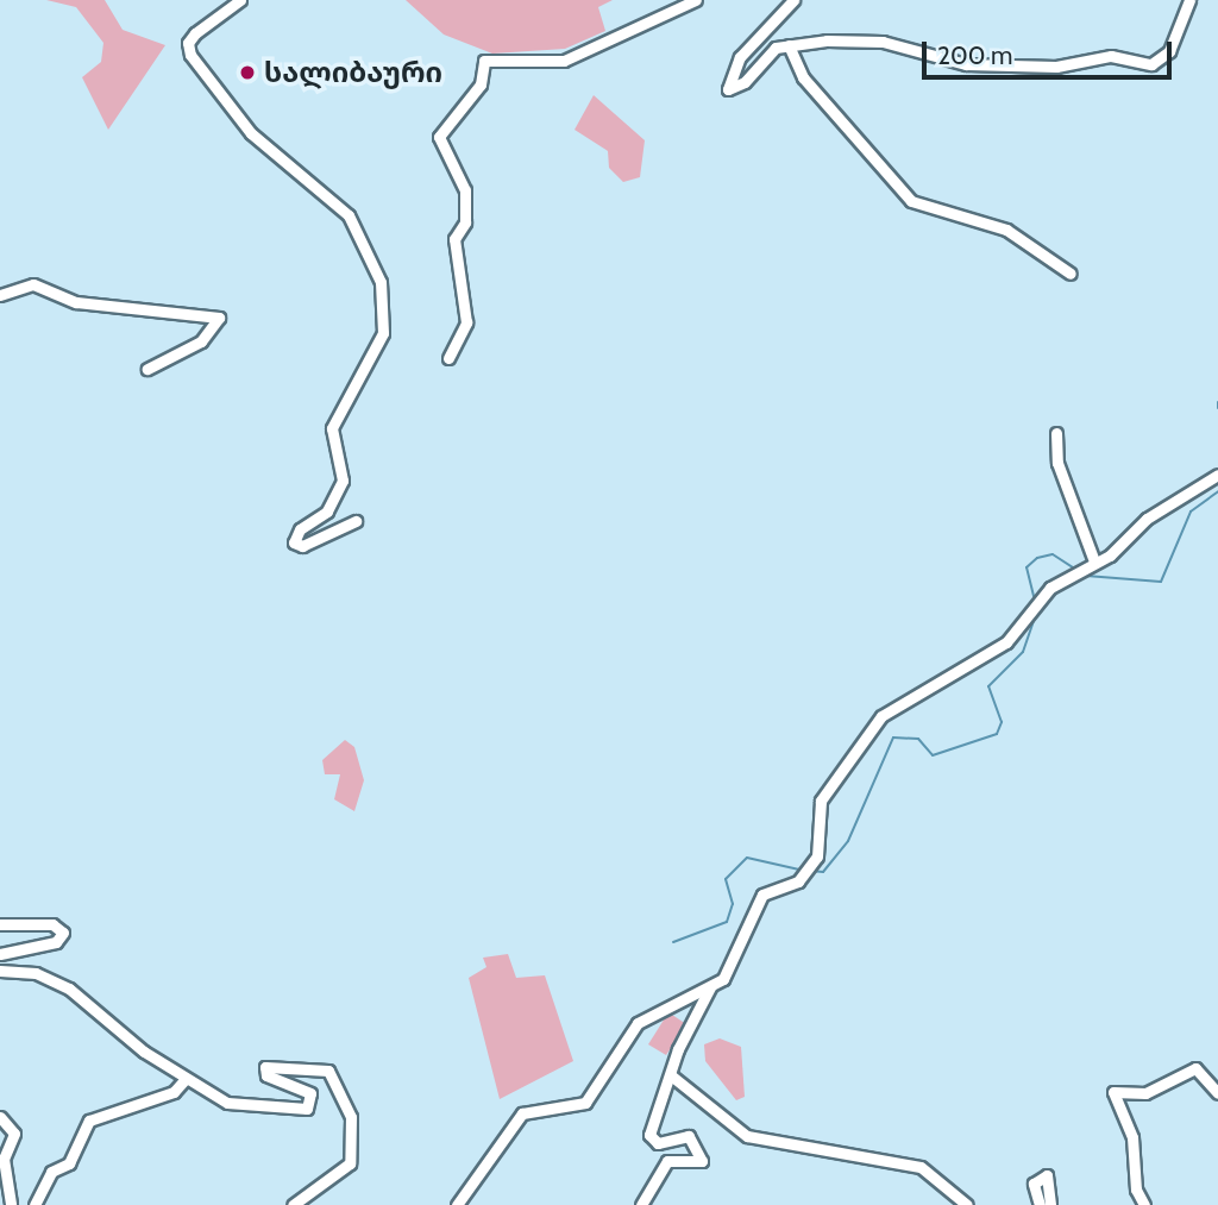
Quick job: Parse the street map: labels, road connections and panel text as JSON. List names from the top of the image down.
{
  "places": ["სალიბაური"],
  "scale_bar": "200 m"
}
